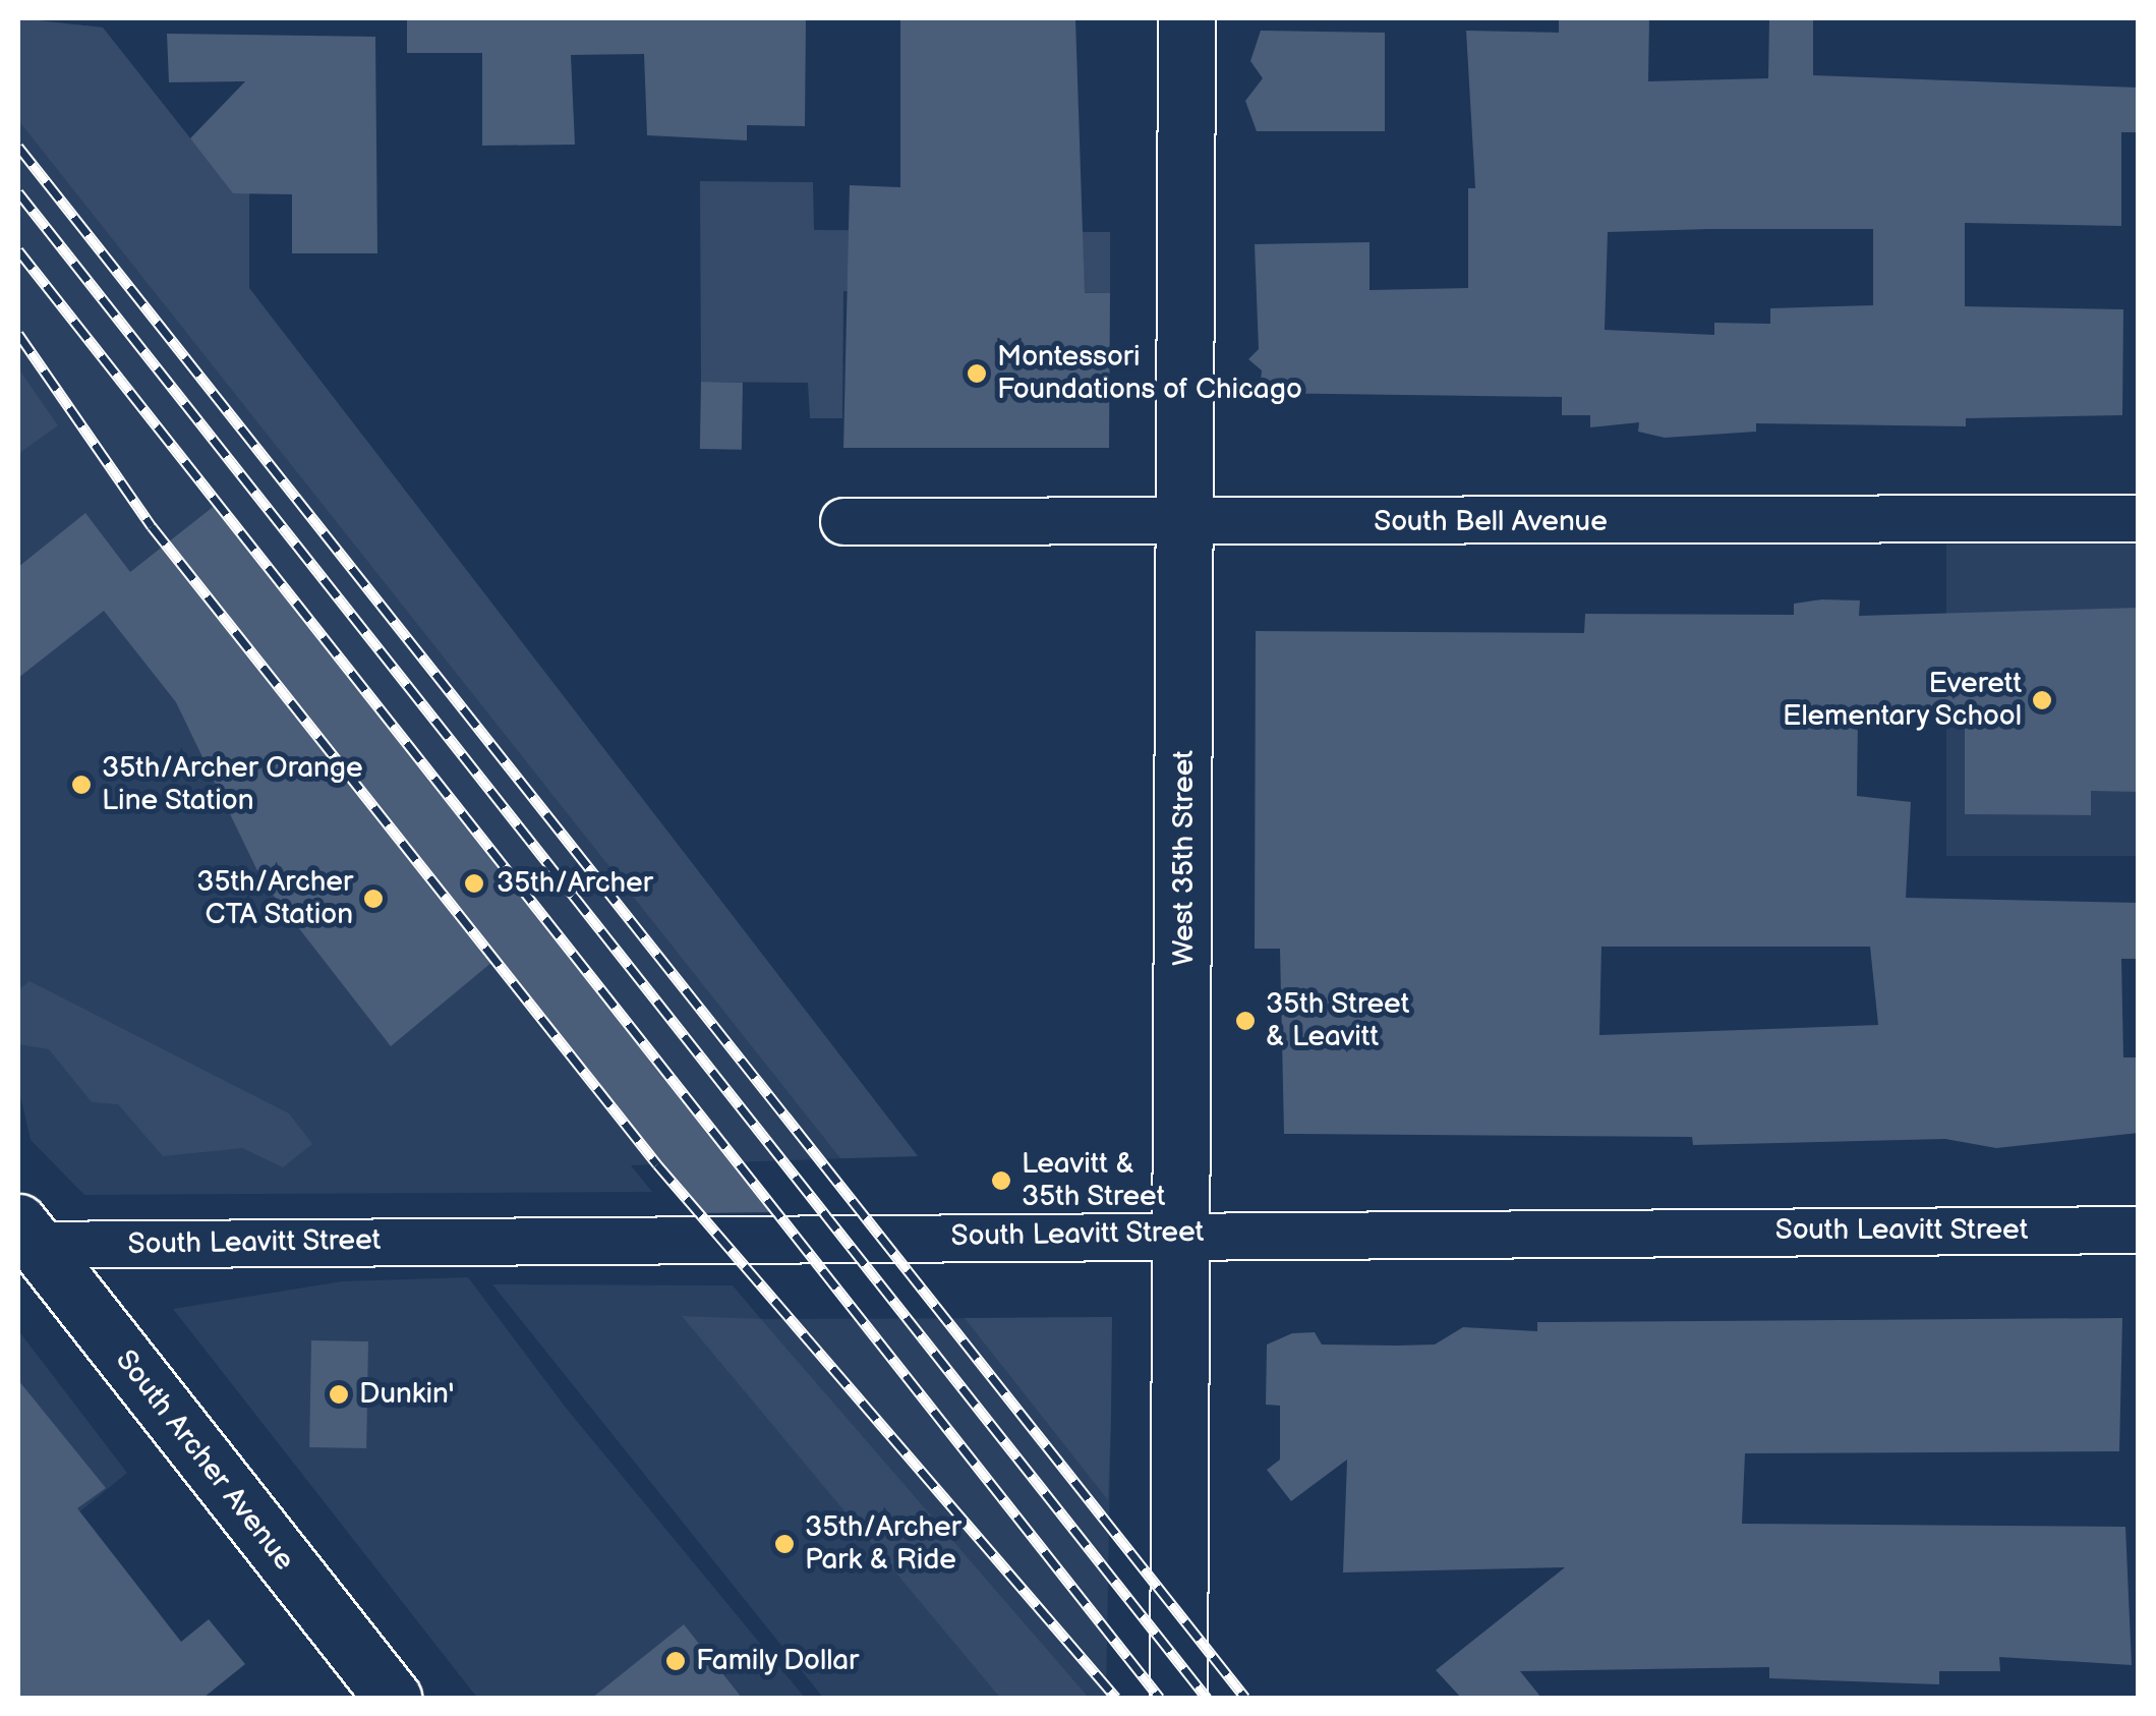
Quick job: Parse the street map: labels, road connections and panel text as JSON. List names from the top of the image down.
{
  "streets": {
    "main road": ["West 35th Street", "South Archer Avenue"],
    "street": ["South Bell Avenue", "South Leavitt Street"]
  },
  "crossings": [
    ["South Bell Avenue", "West 35th Street"],
    ["West 35th Street", "South Leavitt Street"],
    ["South Leavitt Street", "South Archer Avenue"]
  ],
  "places": [
    "Montessori Foundations of Chicago",
    "Everett Elementary School",
    "35th/Archer Orange Line Station",
    "35th/Archer",
    "35th/Archer CTA Station",
    "35th Street & Leavitt",
    "Leavitt & 35th Street",
    "Dunkin'",
    "35th/Archer Park & Ride",
    "Family Dollar"
  ]
}
